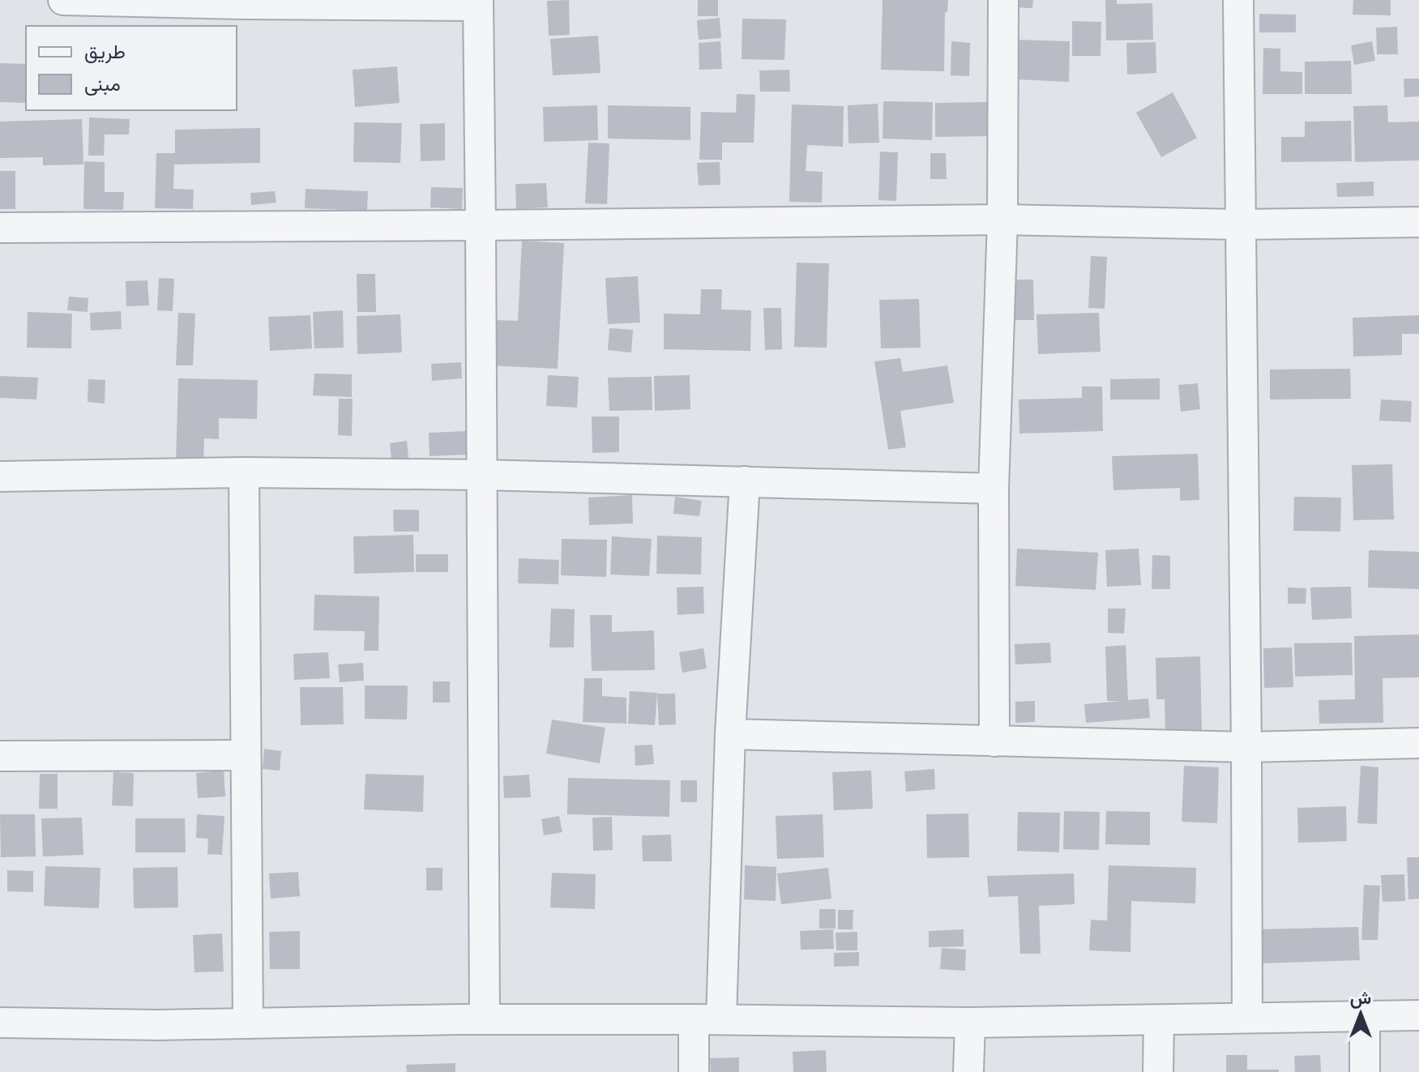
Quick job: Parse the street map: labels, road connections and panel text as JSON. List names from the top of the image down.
{
  "legend": ["طريق", "مبنى"],
  "north": "top"
}
